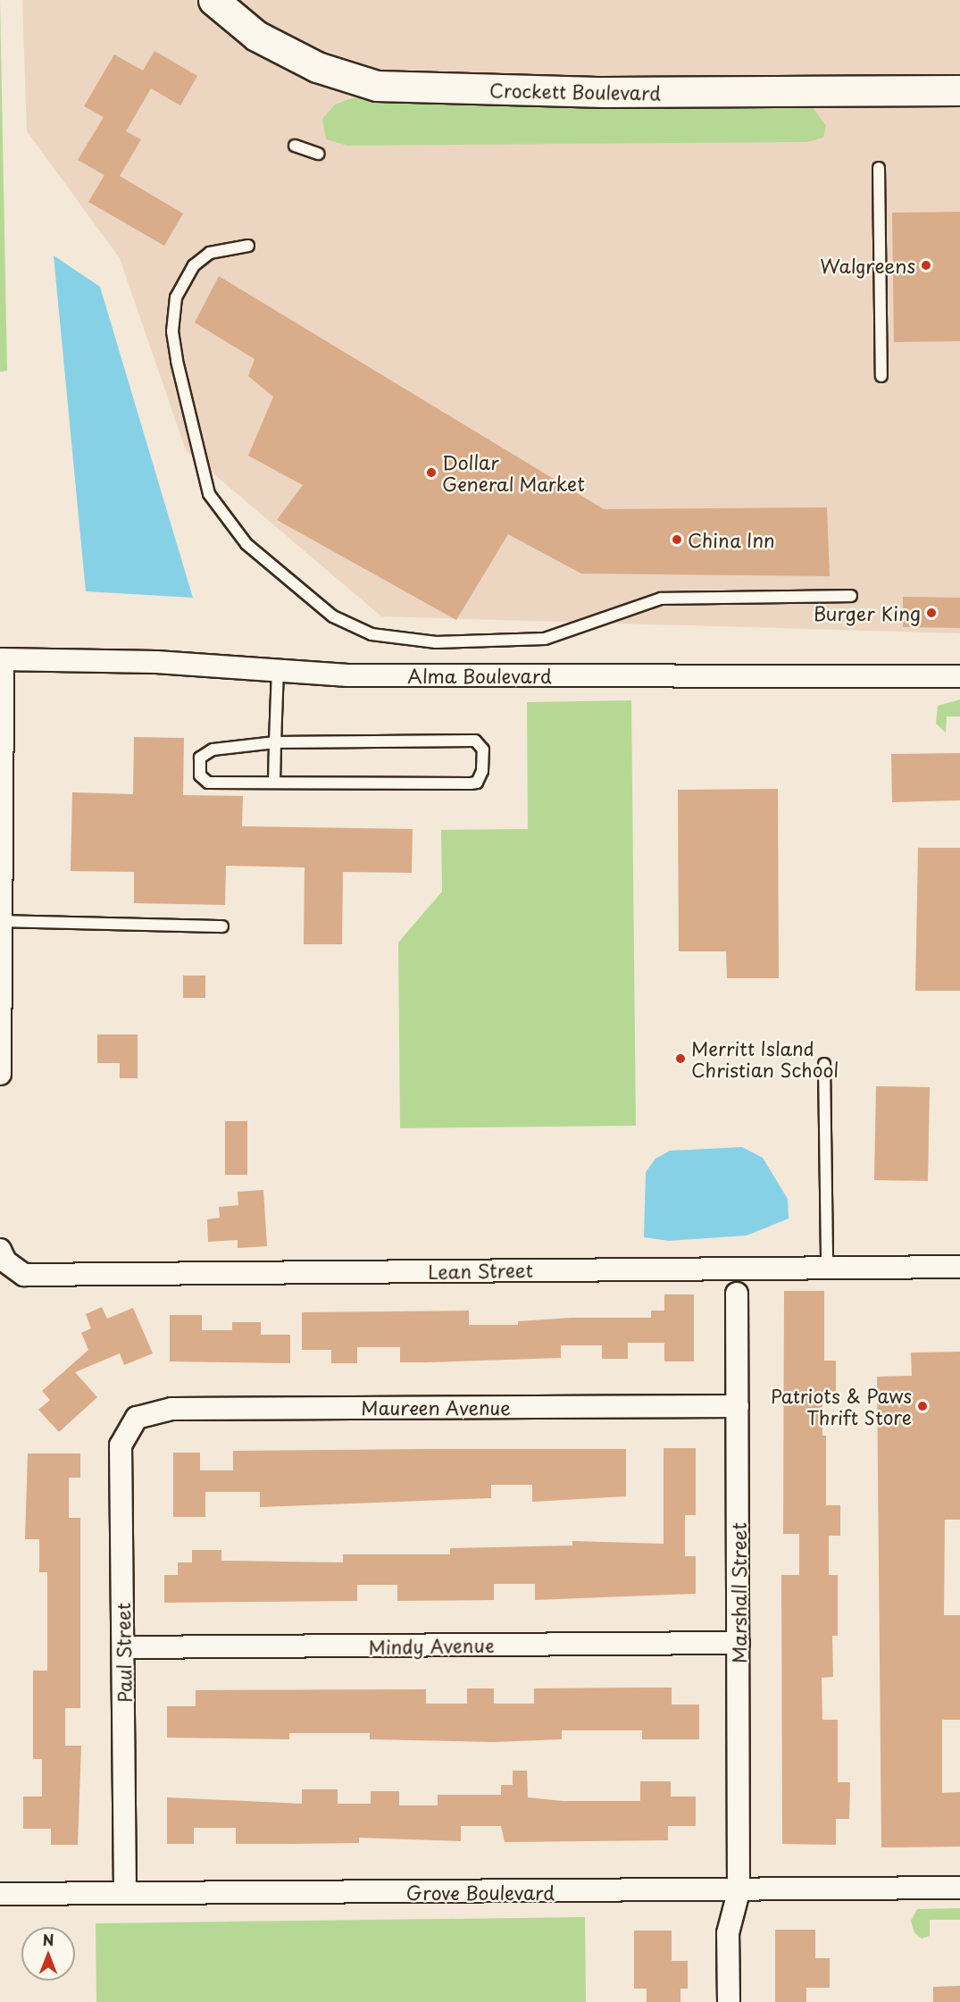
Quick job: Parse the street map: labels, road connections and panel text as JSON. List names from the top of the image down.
{
  "streets": {
    "street": [
      "Crockett Boulevard",
      "Alma Boulevard",
      "Lean Street",
      "Maureen Avenue",
      "Marshall Street",
      "Mindy Avenue",
      "Paul Street",
      "Grove Boulevard"
    ]
  },
  "crossings": [
    ["Maureen Avenue", "Marshall Street"],
    ["Maureen Avenue", "Paul Street"],
    ["Marshall Street", "Mindy Avenue"],
    ["Marshall Street", "Grove Boulevard"],
    ["Mindy Avenue", "Paul Street"],
    ["Paul Street", "Grove Boulevard"]
  ],
  "places": [
    "Walgreens",
    "Dollar General Market",
    "China Inn",
    "Burger King",
    "Merritt Island Christian School",
    "Patriots & Paws Thrift Store"
  ],
  "north": "top"
}
